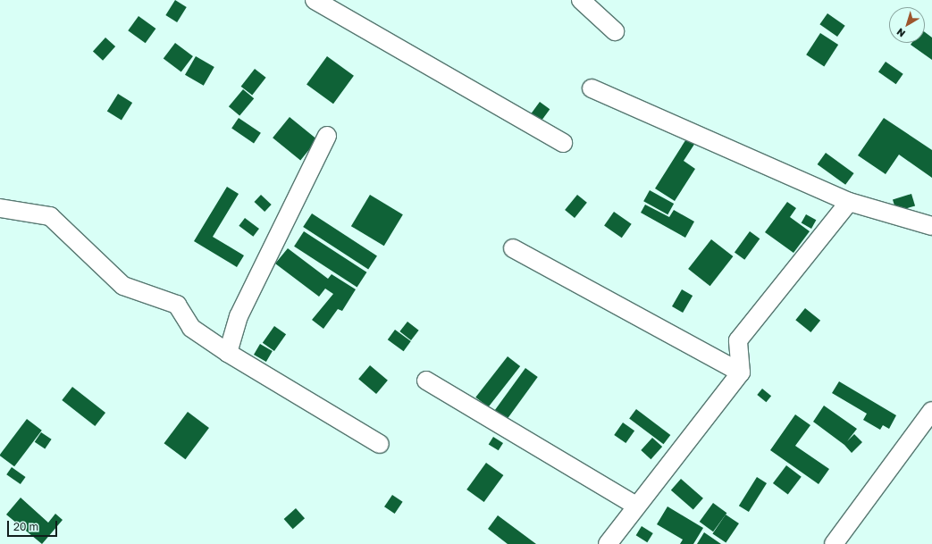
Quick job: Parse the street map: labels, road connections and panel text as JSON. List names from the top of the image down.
{
  "scale_bar": "20 m",
  "north": "bottom left"
}
